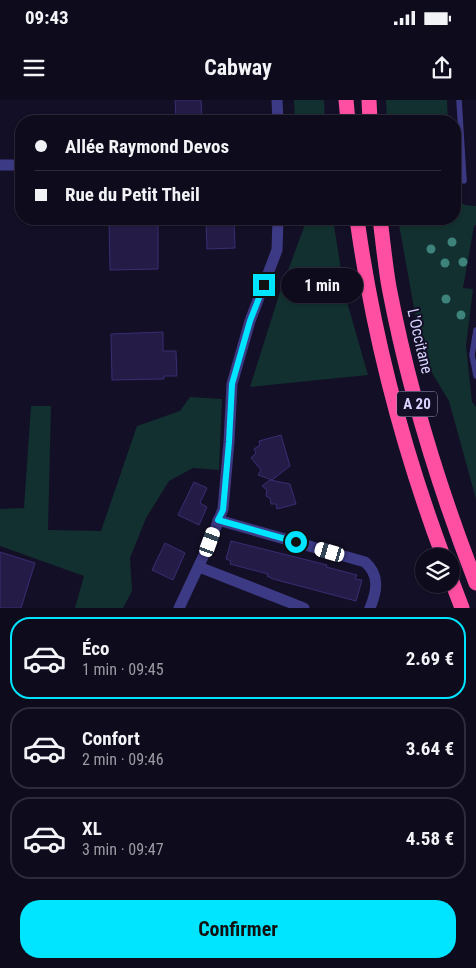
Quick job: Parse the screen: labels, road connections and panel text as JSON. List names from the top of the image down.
{
  "streets": {
    "highway": ["L'Occitane", "A 20"]
  },
  "page": {
    "status": "09:43",
    "header": "Cabway",
    "banner": ["Allée Raymond Devos", "Rue du Petit Theil"],
    "bubble": "1 min",
    "list": [
      {
        "name": "Éco",
        "note": "1 min · 09:45",
        "value": "2.69 €"
      },
      {
        "name": "Confort",
        "note": "2 min · 09:46",
        "value": "3.64 €"
      },
      {
        "name": "XL",
        "note": "3 min · 09:47",
        "value": "4.58 €"
      }
    ],
    "buttons": "Confirmer"
  }
}
